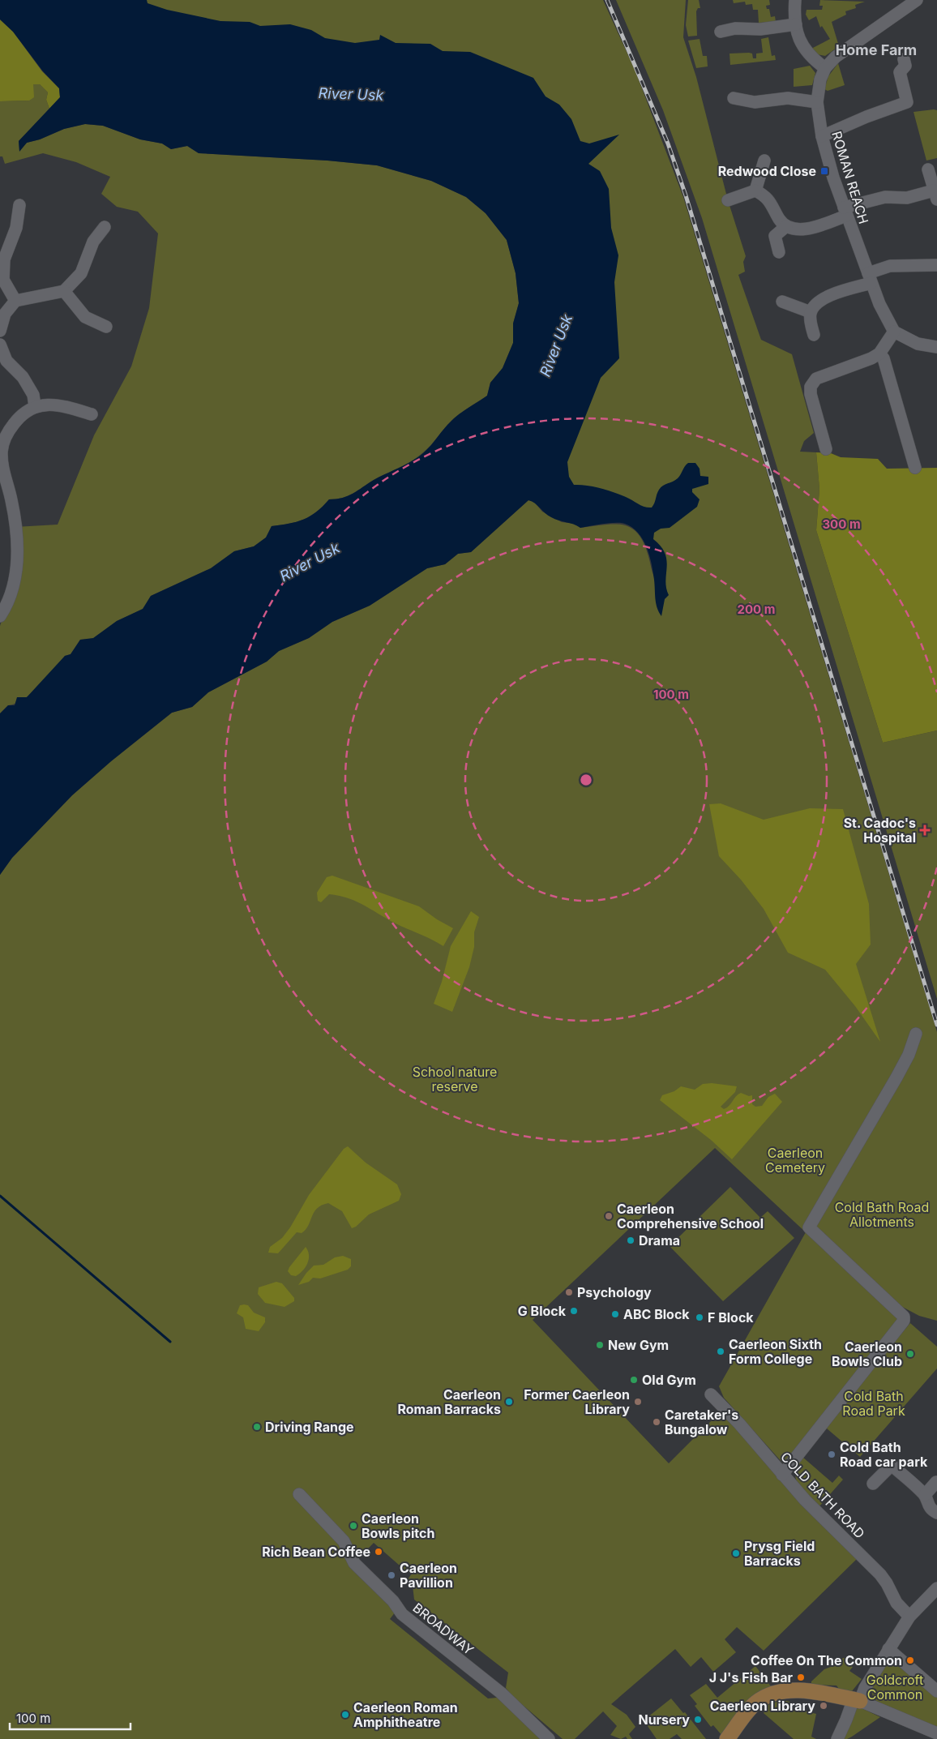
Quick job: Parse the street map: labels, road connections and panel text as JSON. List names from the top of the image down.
{
  "streets": {
    "street": ["ROMAN REACH", "COLD BATH ROAD", "BROADWAY"]
  },
  "districts": ["Home Farm"],
  "water": ["River Usk"],
  "parks": [
    "School nature reserve",
    "Caerleon Cemetery",
    "Cold Bath Road Allotments",
    "Cold Bath Road Park",
    "Goldcroft Common"
  ],
  "places": {
    "transit": ["Redwood Close"],
    "health": ["St. Cadoc's Hospital"],
    "other": [
      "Caerleon Comprehensive School",
      "Drama",
      "Psychology",
      "G Block",
      "ABC Block",
      "F Block",
      "New Gym",
      "Caerleon Sixth Form College",
      "Caerleon Bowls Club",
      "Old Gym",
      "Caerleon Roman Barracks",
      "Former Caerleon Library",
      "Caretaker's Bungalow",
      "Driving Range",
      "Cold Bath Road car park",
      "Caerleon Bowls pitch",
      "Rich Bean Coffee",
      "Prysg Field Barracks",
      "Caerleon Pavillion",
      "Coffee On The Common",
      "J J's Fish Bar",
      "Caerleon Library",
      "Caerleon Roman Amphitheatre",
      "Nursery"
    ]
  },
  "scale_bar": "100 m",
  "rings": ["300 m", "200 m", "100 m"]
}
